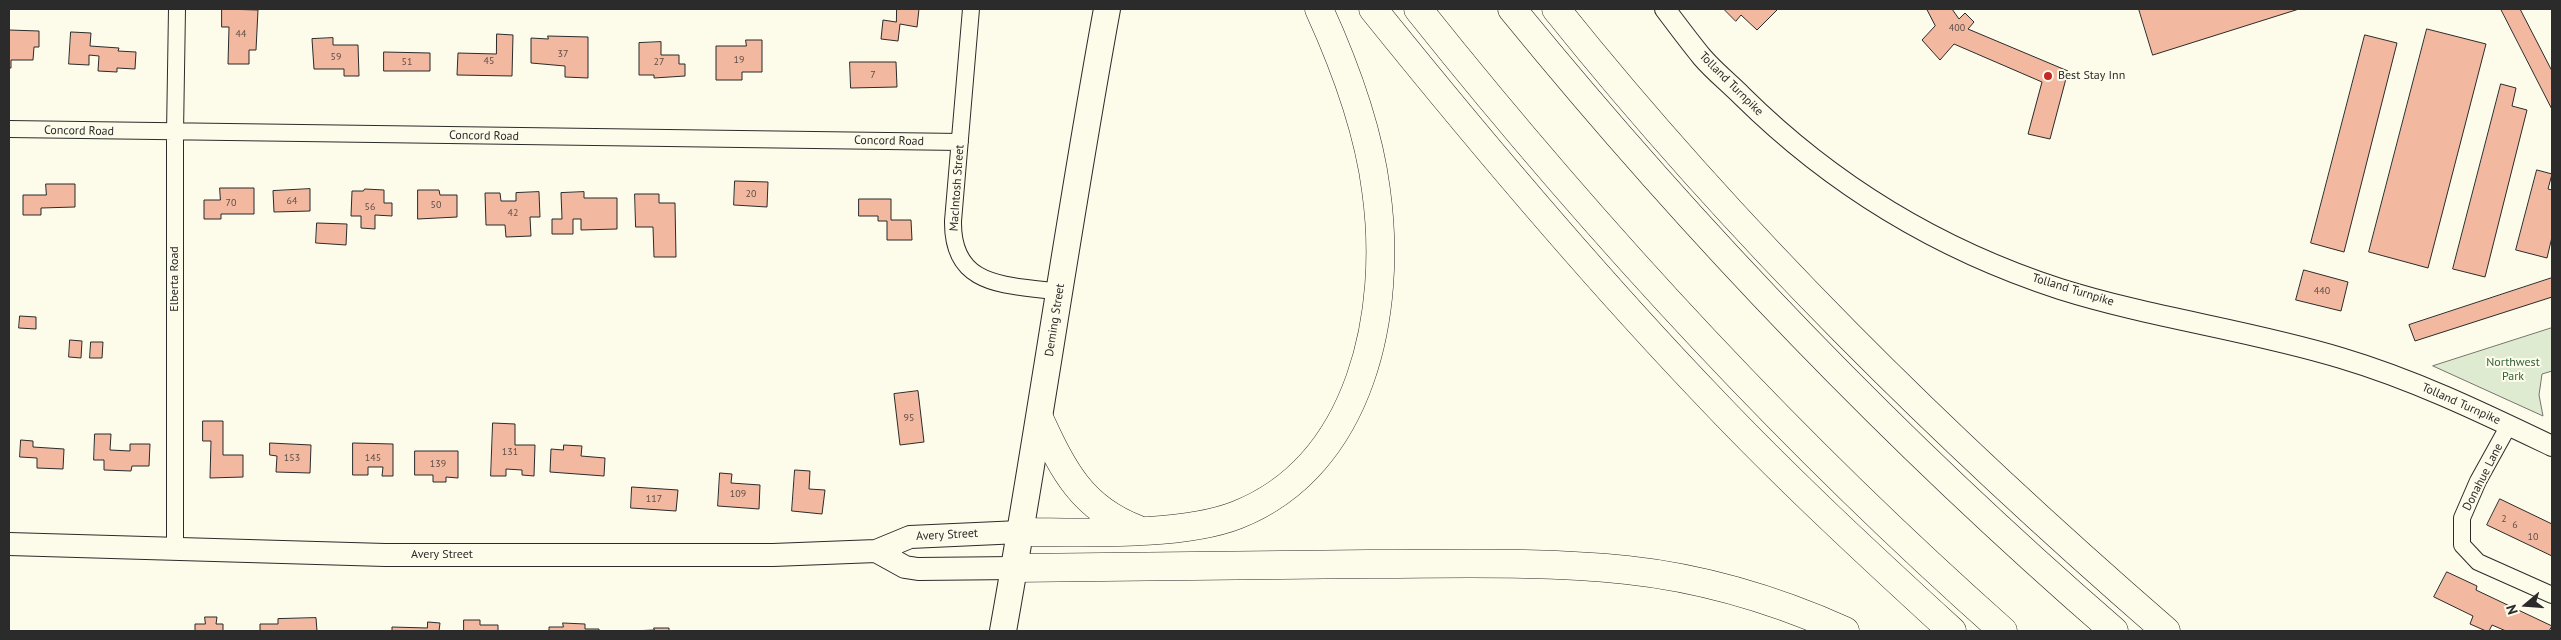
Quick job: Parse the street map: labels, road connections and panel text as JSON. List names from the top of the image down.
{
  "streets": {
    "main road": ["Deming Street", "Avery Street"],
    "street": [
      "Tolland Turnpike",
      "Concord Road",
      "MacIntosh Street",
      "Elberta Road",
      "Donahue Lane"
    ]
  },
  "crossings": [
    ["Tolland Turnpike", "Donahue Lane"],
    ["Concord Road", "MacIntosh Street"],
    ["Concord Road", "Elberta Road"],
    ["MacIntosh Street", "Deming Street"],
    ["Elberta Road", "Avery Street"],
    ["Deming Street", "Avery Street"]
  ],
  "parks": ["Northwest Park"],
  "places": ["Best Stay Inn"],
  "house_numbers": [
    "400",
    "44",
    "37",
    "59",
    "19",
    "45",
    "51",
    "27",
    "7",
    "20",
    "64",
    "70",
    "50",
    "56",
    "42",
    "440",
    "95",
    "131",
    "153",
    "145",
    "139",
    "109",
    "117",
    "2",
    "6",
    "10"
  ],
  "north": "left"
}
